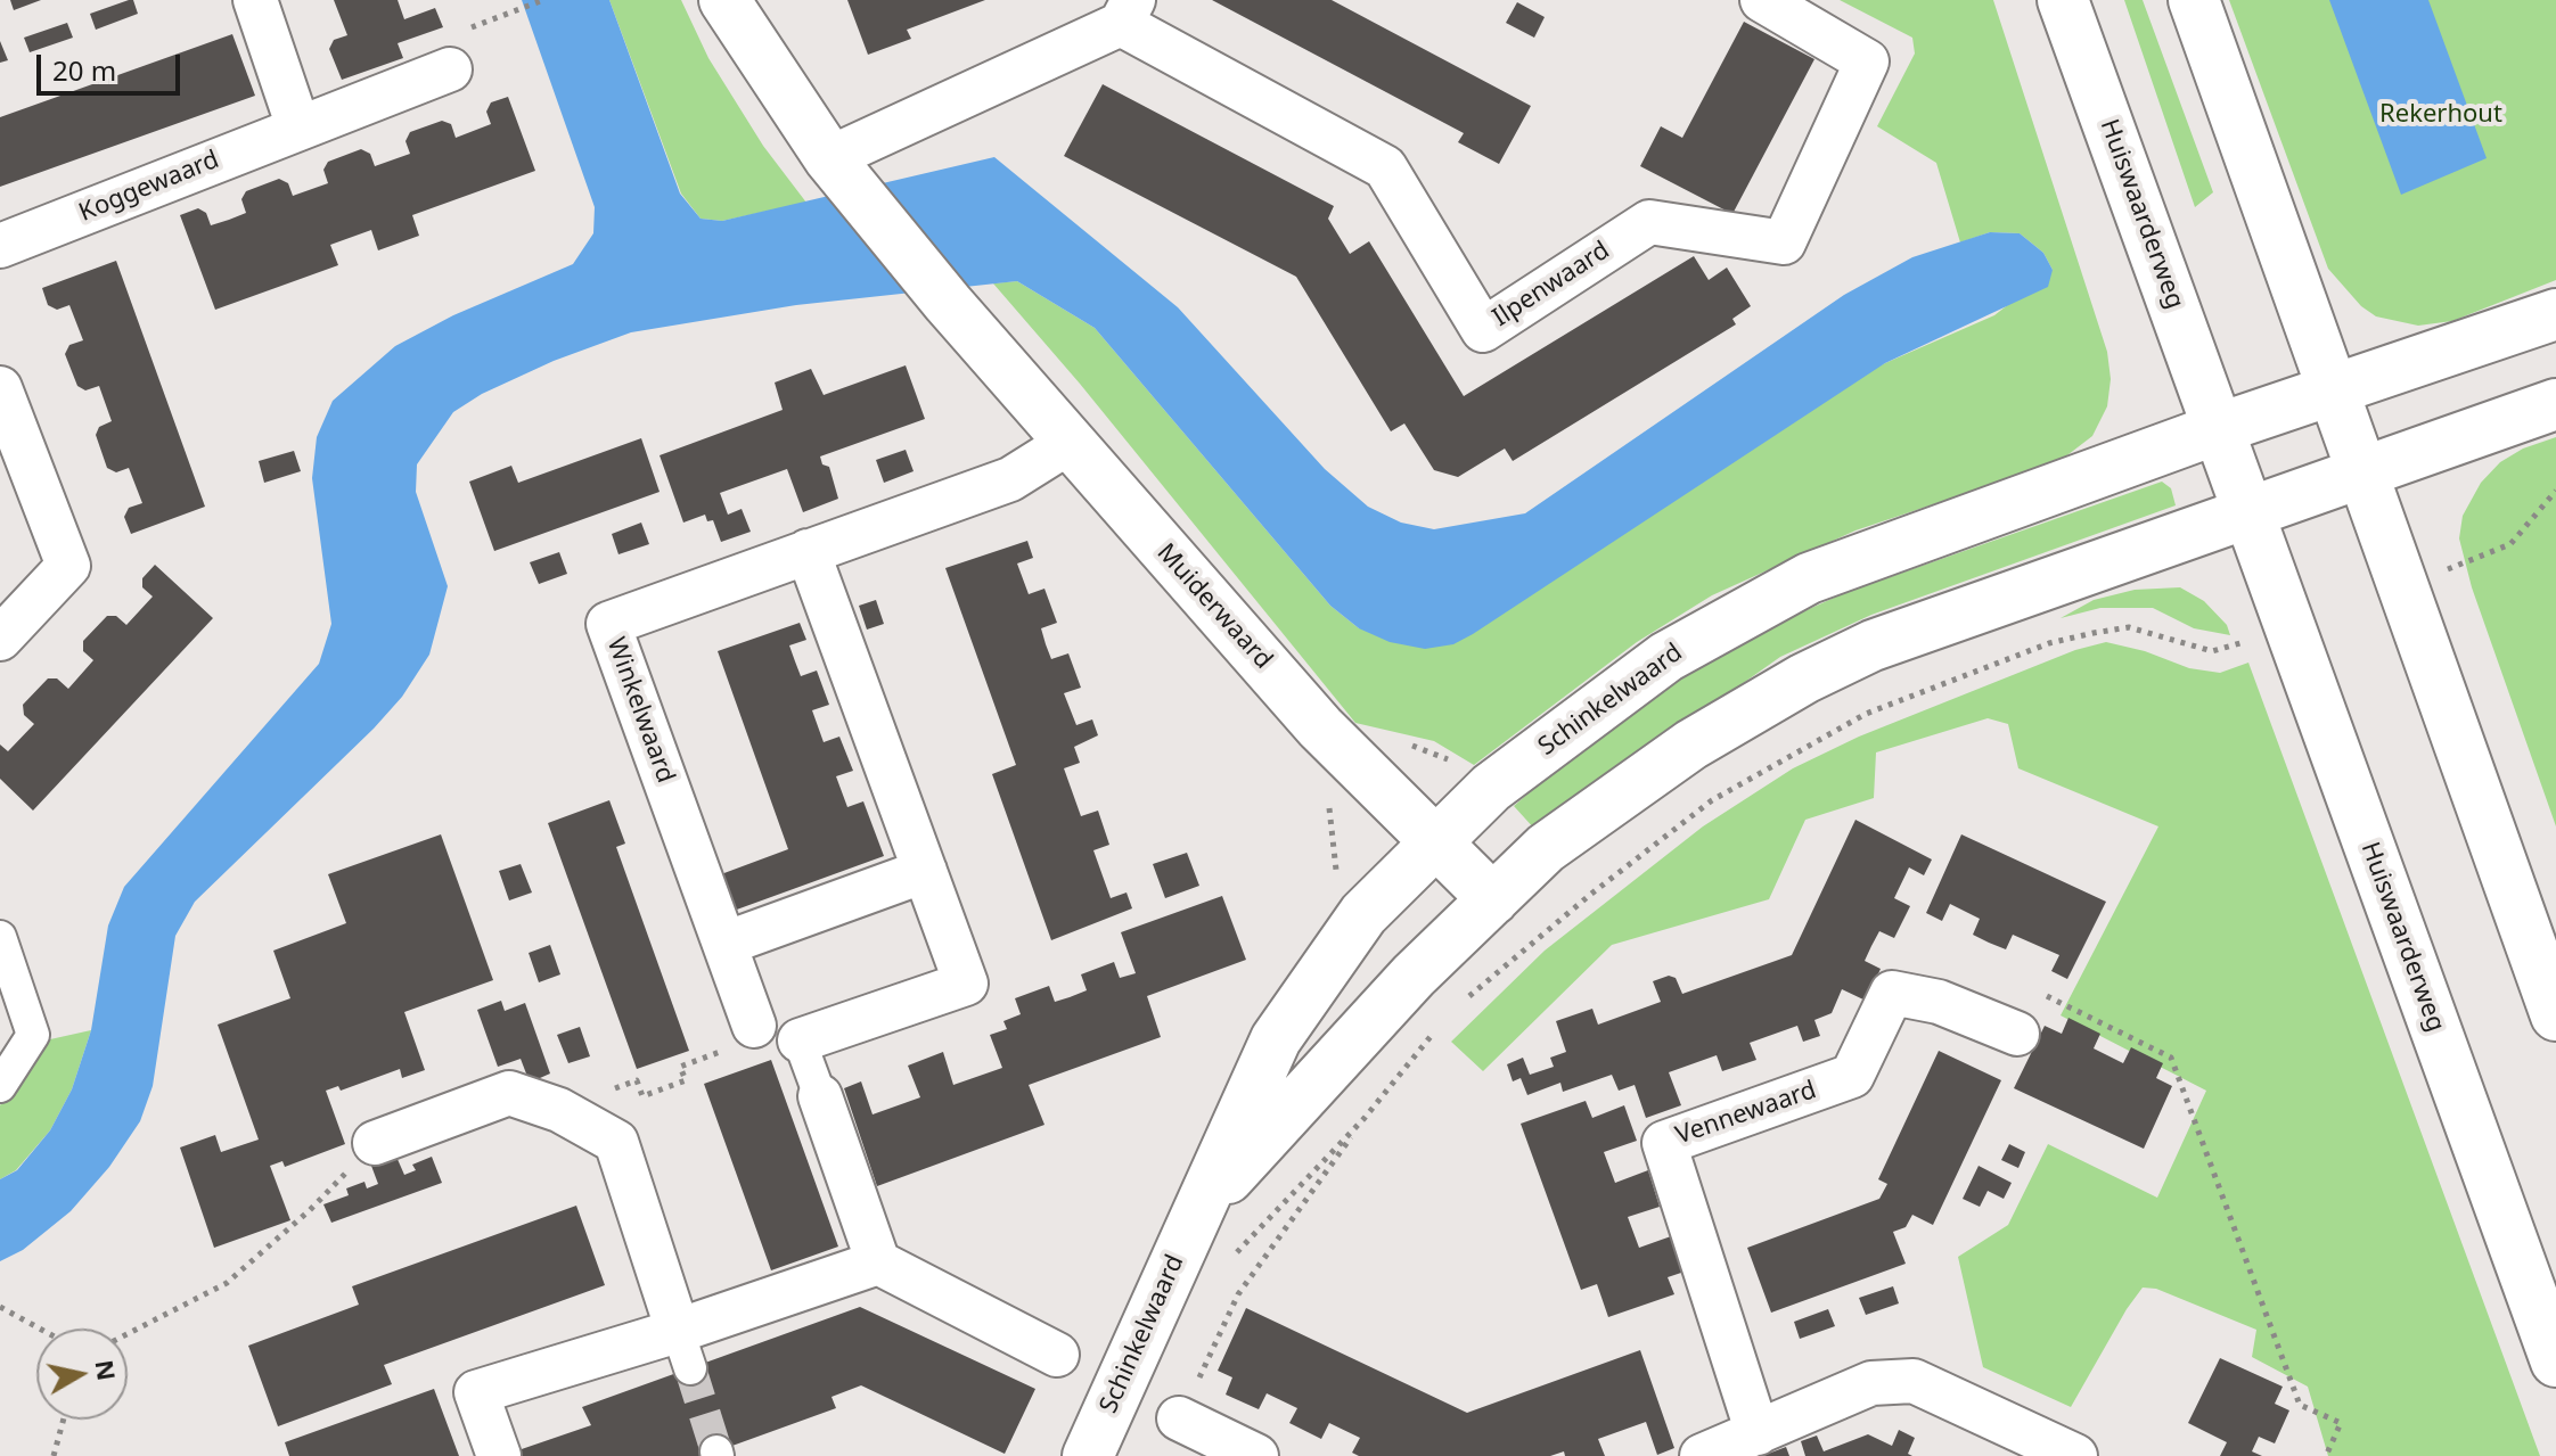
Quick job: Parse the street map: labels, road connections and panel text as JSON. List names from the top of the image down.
{
  "streets": {
    "main road": ["Huiswaarderweg", "Muiderwaard", "Schinkelwaard"],
    "street": [
      "Koggewaard",
      "Ilpenwaard",
      "Winkelwaard",
      "Vennewaard"
    ]
  },
  "crossings": [
    ["Huiswaarderweg", "Schinkelwaard"],
    ["Ilpenwaard", "Muiderwaard"],
    ["Muiderwaard", "Schinkelwaard"],
    ["Muiderwaard", "Winkelwaard"]
  ],
  "parks": ["Rekerhout"],
  "scale_bar": "20 m",
  "north": "right"
}
